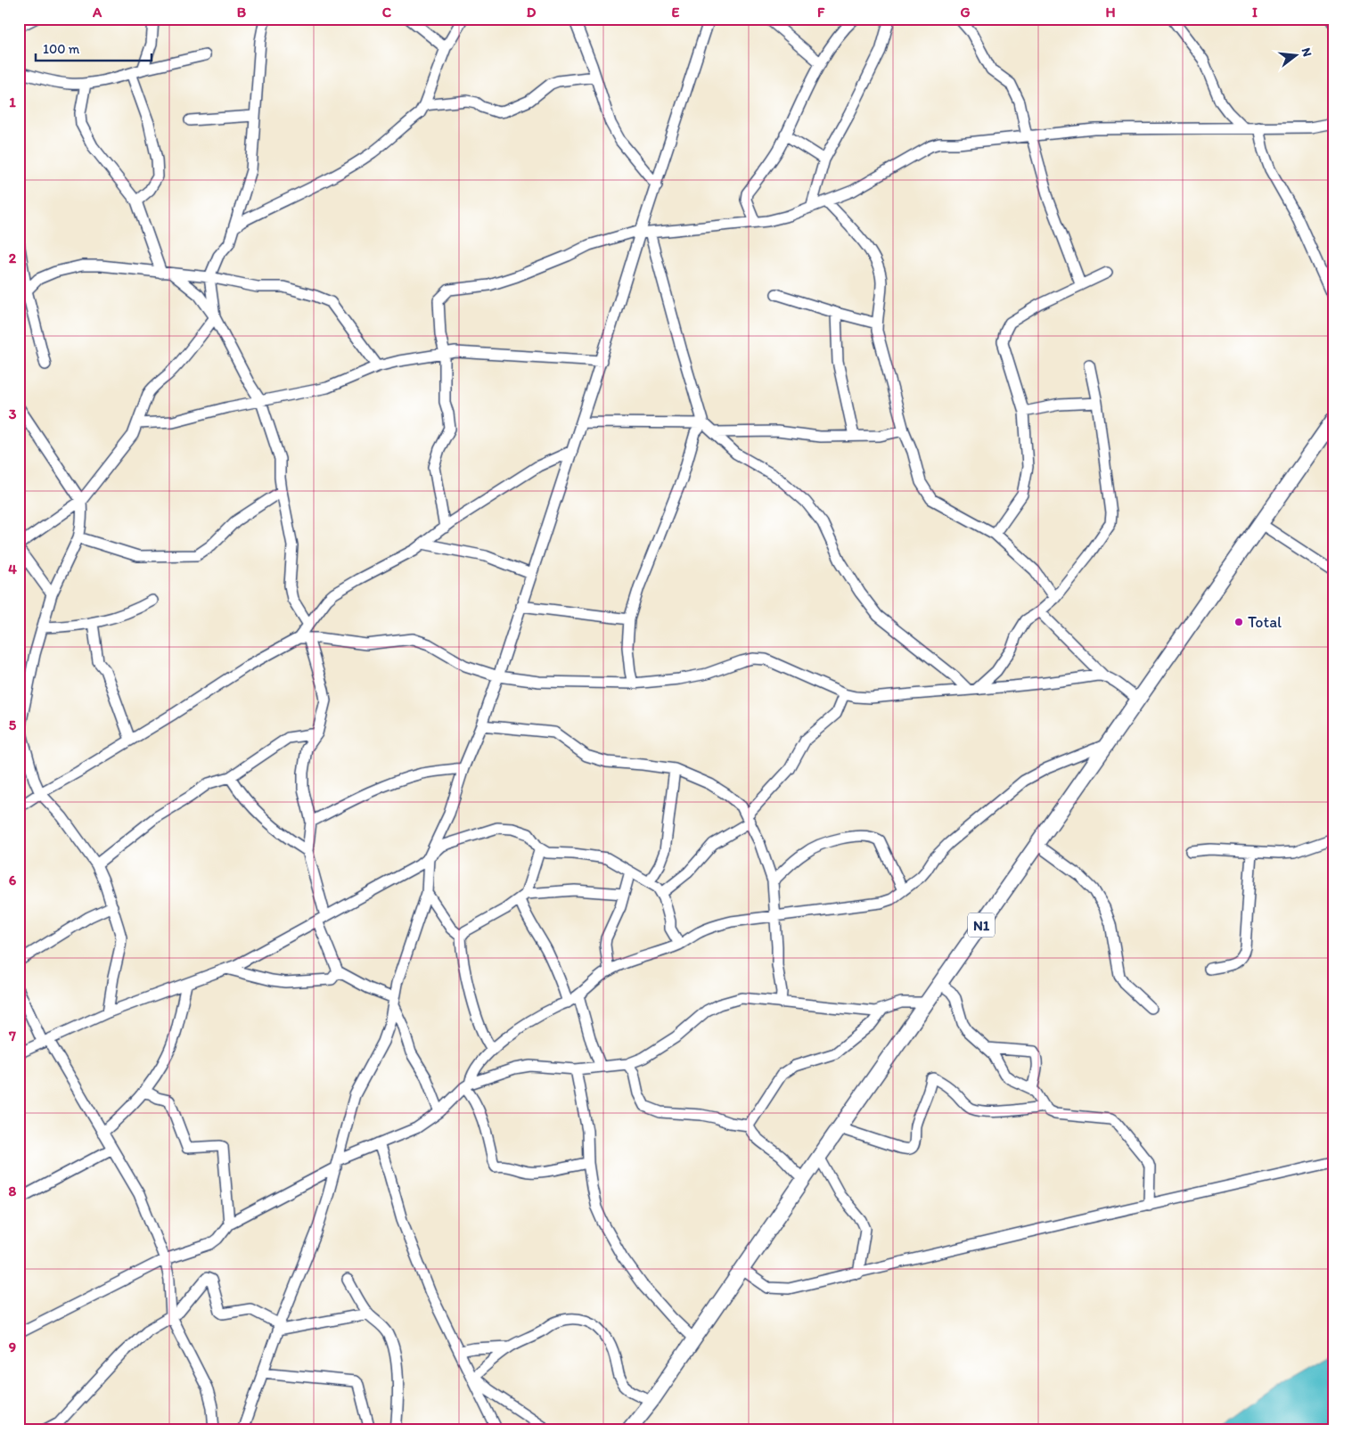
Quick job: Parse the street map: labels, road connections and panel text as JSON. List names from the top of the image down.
{
  "streets": {
    "highway": ["N1"]
  },
  "places": ["Total"],
  "scale_bar": "100 m",
  "north": "right",
  "grid": {
    "columns": [
      "A",
      "B",
      "C",
      "D",
      "E",
      "F",
      "G",
      "H",
      "I"
    ],
    "rows": [
      "1",
      "2",
      "3",
      "4",
      "5",
      "6",
      "7",
      "8",
      "9"
    ]
  }
}
